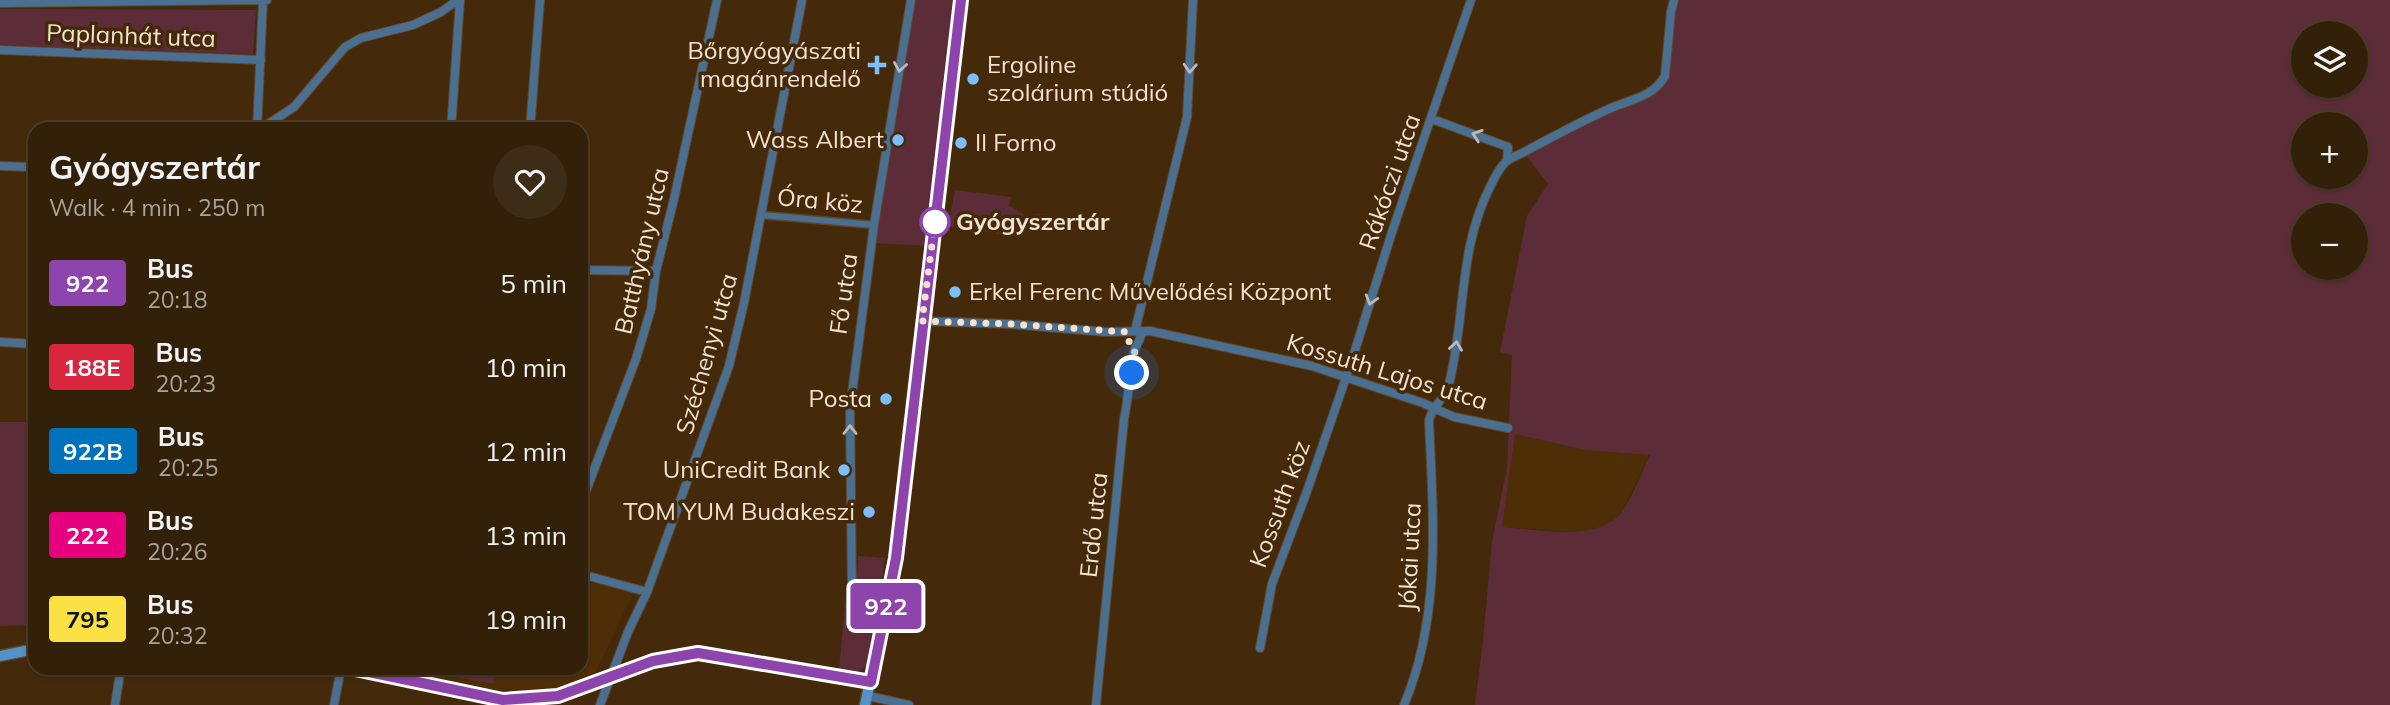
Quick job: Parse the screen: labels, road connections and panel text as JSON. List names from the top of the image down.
{
  "streets": {
    "street": [
      "Paplanhát utca",
      "Rákóczi utca",
      "Óra köz",
      "Batthyány utca",
      "Fő utca",
      "Széchenyi utca",
      "Kossuth Lajos utca",
      "Kossuth köz",
      "Erdő utca",
      "Jókai utca"
    ]
  },
  "crossings": [
    ["Rákóczi utca", "Kossuth Lajos utca"],
    ["Rákóczi utca", "Kossuth köz"],
    ["Óra köz", "Fő utca"],
    ["Óra köz", "Széchenyi utca"],
    ["Kossuth Lajos utca", "Kossuth köz"],
    ["Kossuth Lajos utca", "Erdő utca"],
    ["Kossuth Lajos utca", "Jókai utca"]
  ],
  "one_way": ["Rákóczi utca", "Erdő utca"],
  "places": {
    "health": ["Bőrgyógyászati magánrendelő"],
    "other": [
      "Ergoline szolárium stúdió",
      "Wass Albert",
      "Il Forno",
      "Gyógyszertár",
      "Erkel Ferenc Művelődési Központ",
      "Posta",
      "UniCredit Bank",
      "TOM YUM Budakeszi"
    ]
  },
  "lines": ["bus line 922"],
  "page": {
    "on_map": "922",
    "map_buttons": ["+", "−"],
    "heading": ["Gyógyszertár", "Walk · 4 min · 250 m"],
    "list": [
      {
        "mark": "922",
        "name": "Bus",
        "note": "20:18",
        "value": "5 min"
      },
      {
        "mark": "188E",
        "name": "Bus",
        "note": "20:23",
        "value": "10 min"
      },
      {
        "mark": "922B",
        "name": "Bus",
        "note": "20:25",
        "value": "12 min"
      },
      {
        "mark": "222",
        "name": "Bus",
        "note": "20:26",
        "value": "13 min"
      },
      {
        "mark": "795",
        "name": "Bus",
        "note": "20:32",
        "value": "19 min"
      }
    ]
  }
}
